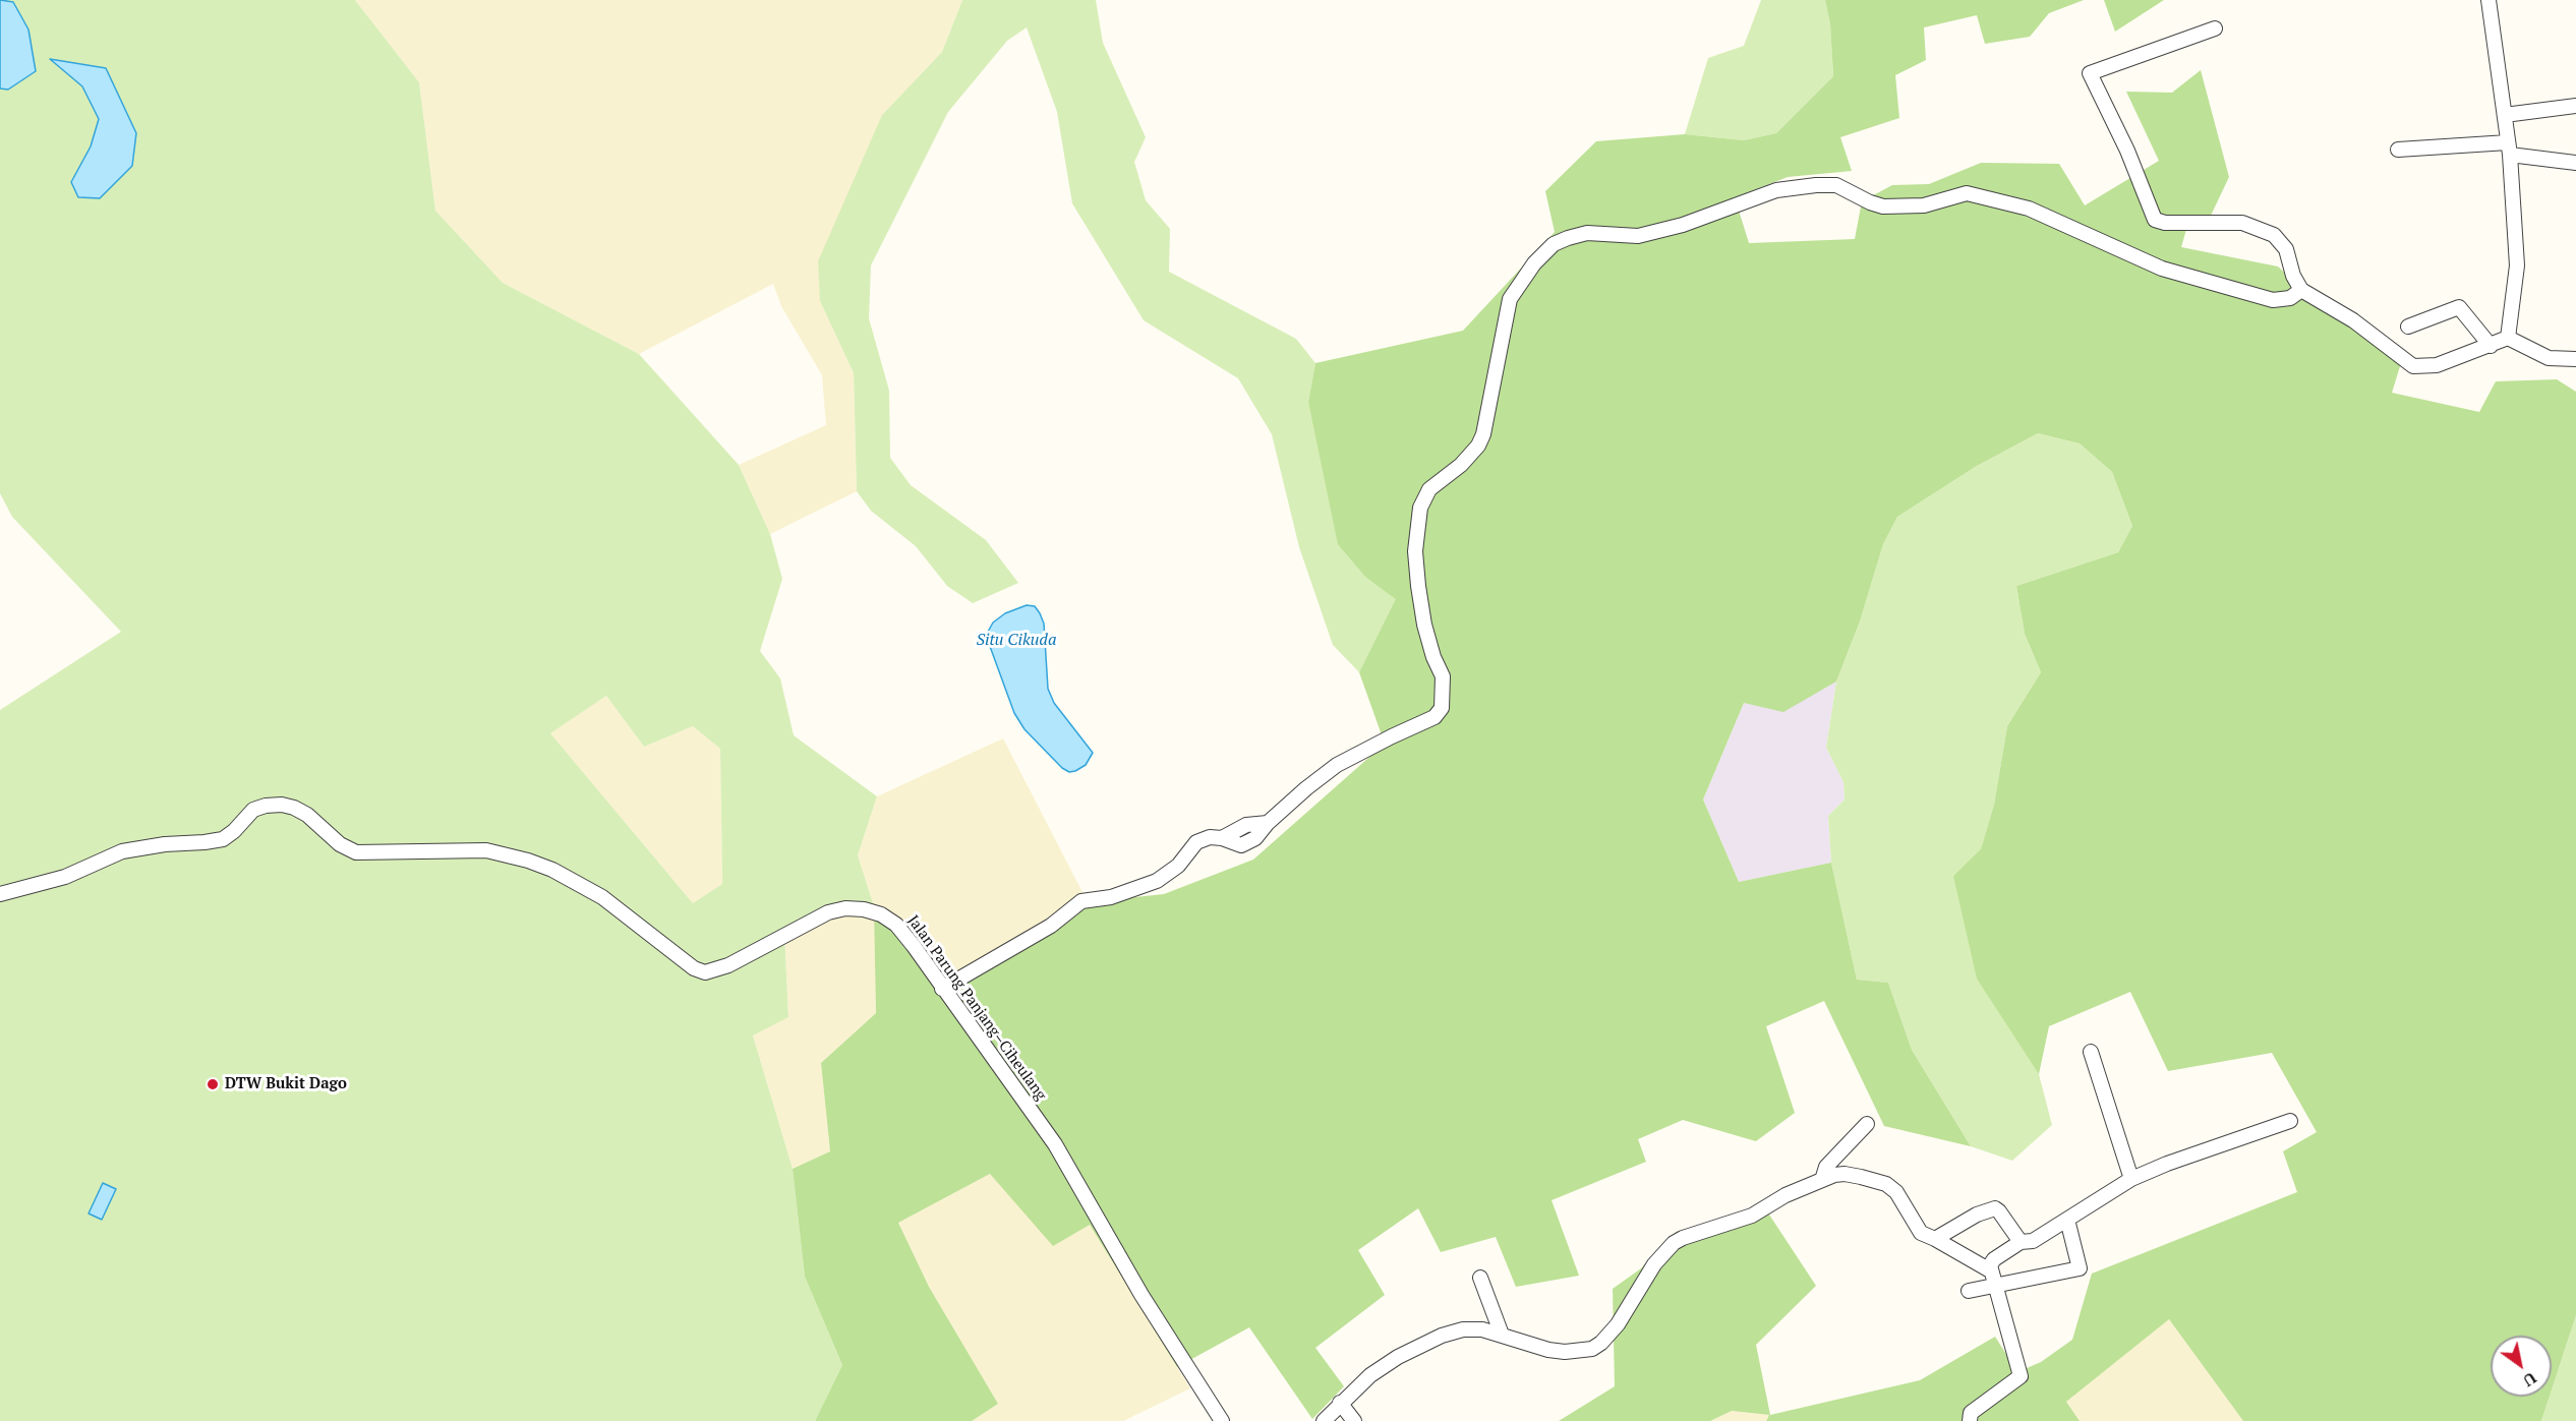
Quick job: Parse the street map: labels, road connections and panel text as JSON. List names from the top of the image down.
{
  "streets": {
    "street": ["Jalan Parung Panjang–Ciheulang"]
  },
  "water": ["Situ Cikuda"],
  "places": ["DTW Bukit Dago"],
  "north": "bottom right"
}
